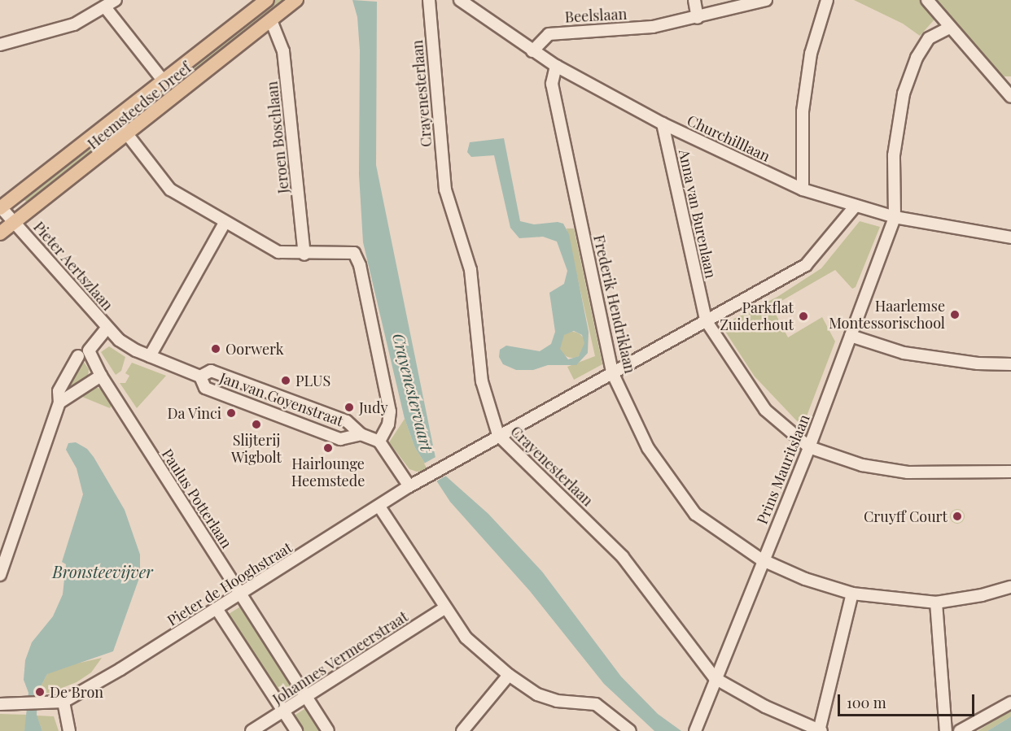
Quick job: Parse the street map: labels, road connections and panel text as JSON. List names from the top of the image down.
{
  "streets": {
    "main road": ["Heemsteedse Dreef"],
    "street": [
      "Beelslaan",
      "Crayenesterlaan",
      "Jeroen Boschlaan",
      "Churchilllaan",
      "Anna van Burenlaan",
      "Pieter Aertszlaan",
      "Frederik Hendriklaan",
      "Jan van Goyenstraat",
      "Prins Mauritslaan",
      "Paulus Potterlaan",
      "Pieter de Hooghstraat",
      "Johannes Vermeerstraat"
    ]
  },
  "crossings": [
    ["Beelslaan", "Churchilllaan"],
    ["Crayenesterlaan", "Prins Mauritslaan"],
    ["Crayenesterlaan", "Pieter de Hooghstraat"],
    ["Heemsteedse Dreef", "Jeroen Boschlaan"],
    ["Heemsteedse Dreef", "Pieter Aertszlaan"],
    ["Churchilllaan", "Anna van Burenlaan"],
    ["Churchilllaan", "Frederik Hendriklaan"],
    ["Churchilllaan", "Prins Mauritslaan"],
    ["Churchilllaan", "Pieter de Hooghstraat"],
    ["Anna van Burenlaan", "Prins Mauritslaan"],
    ["Anna van Burenlaan", "Pieter de Hooghstraat"],
    ["Pieter Aertszlaan", "Jan van Goyenstraat"],
    ["Pieter Aertszlaan", "Paulus Potterlaan"],
    ["Frederik Hendriklaan", "Prins Mauritslaan"],
    ["Frederik Hendriklaan", "Pieter de Hooghstraat"],
    ["Paulus Potterlaan", "Pieter de Hooghstraat"],
    ["Paulus Potterlaan", "Johannes Vermeerstraat"]
  ],
  "water": ["Crayenestervaart", "Bronsteevijver"],
  "places": [
    "Haarlemse Montessorischool",
    "Parkflat Zuiderhout",
    "Oorwerk",
    "PLUS",
    "Judy",
    "Da Vinci",
    "Slijterij Wigbolt",
    "Hairlounge Heemstede",
    "Cruyff Court",
    "De Bron"
  ],
  "scale_bar": "100 m"
}
